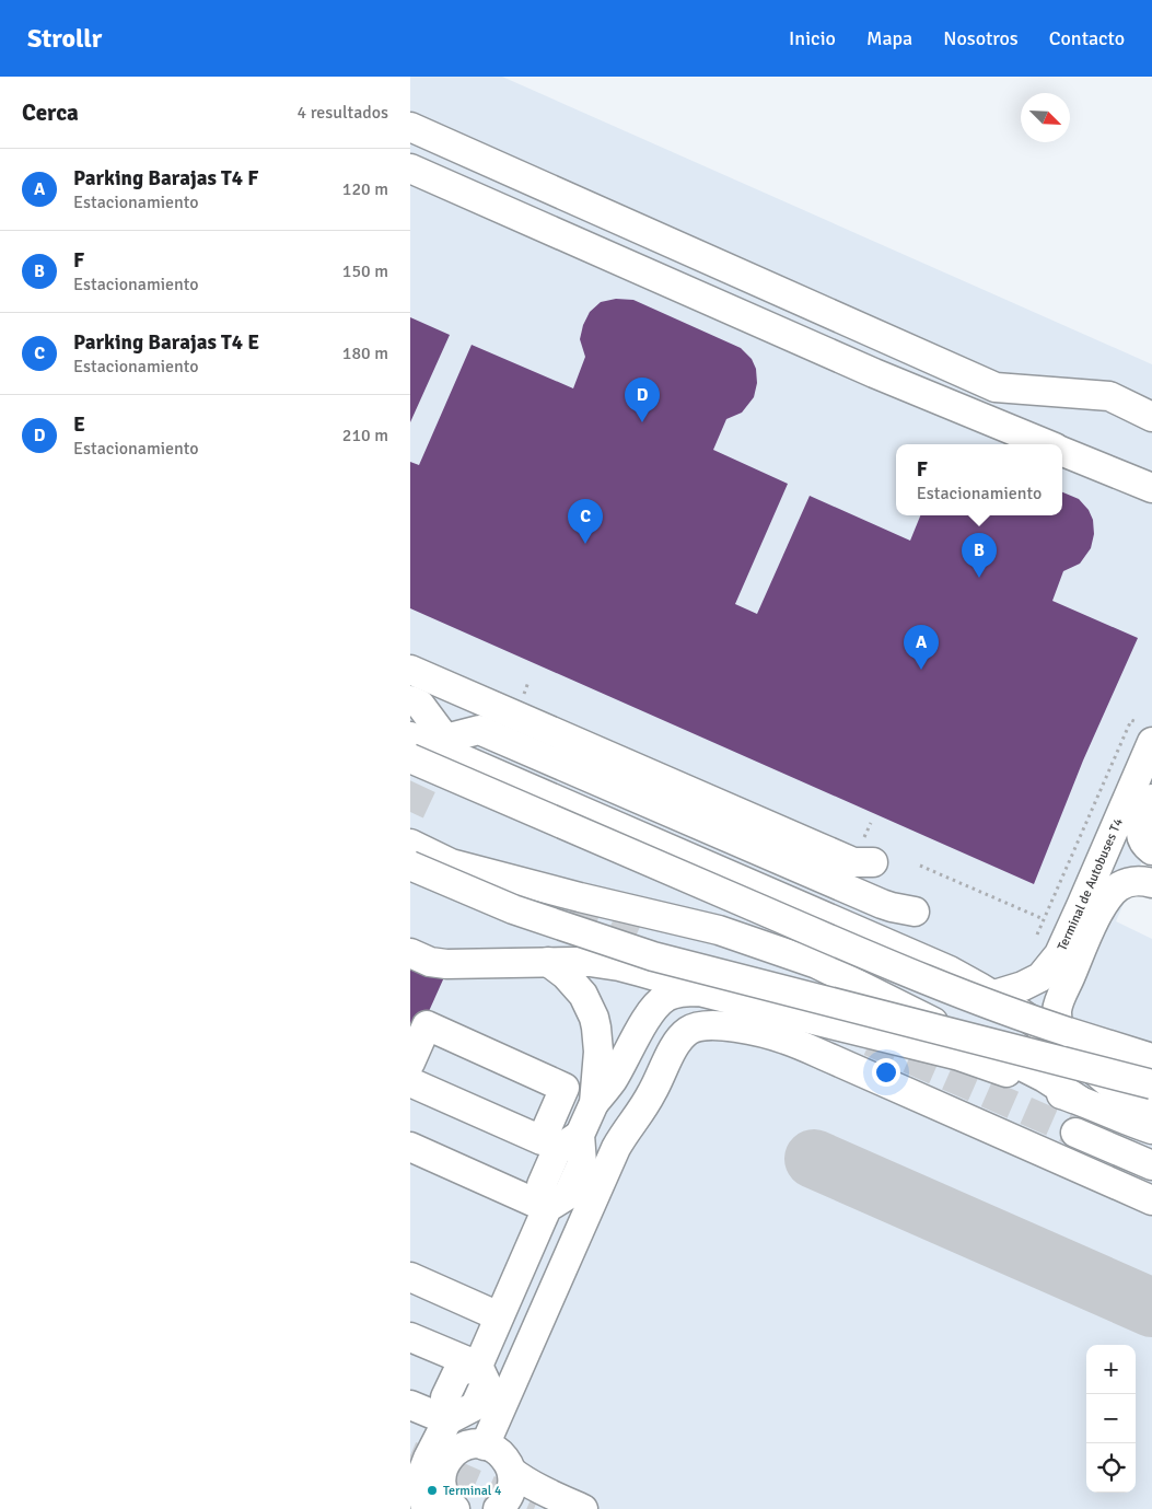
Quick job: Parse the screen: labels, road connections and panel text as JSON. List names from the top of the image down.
{
  "streets": {
    "street": ["Terminal de Autobuses T4"]
  },
  "places": ["Terminal 4"],
  "north": "bottom right",
  "page": {
    "header": "Strollr",
    "nav": [
      "Inicio",
      "Mapa",
      "Nosotros",
      "Contacto"
    ],
    "heading": ["Cerca", "4 resultados"],
    "list": [
      {
        "mark": "A",
        "name": "Parking Barajas T4 F",
        "note": "Estacionamiento",
        "value": "120 m"
      },
      {
        "mark": "B",
        "name": "F",
        "note": "Estacionamiento",
        "value": "150 m"
      },
      {
        "mark": "C",
        "name": "Parking Barajas T4 E",
        "note": "Estacionamiento",
        "value": "180 m"
      },
      {
        "mark": "D",
        "name": "E",
        "note": "Estacionamiento",
        "value": "210 m"
      }
    ],
    "pins": [
      "D",
      "C",
      "B",
      "A"
    ],
    "popup": ["F", "Estacionamiento"],
    "map_buttons": ["+", "−"]
  }
}
